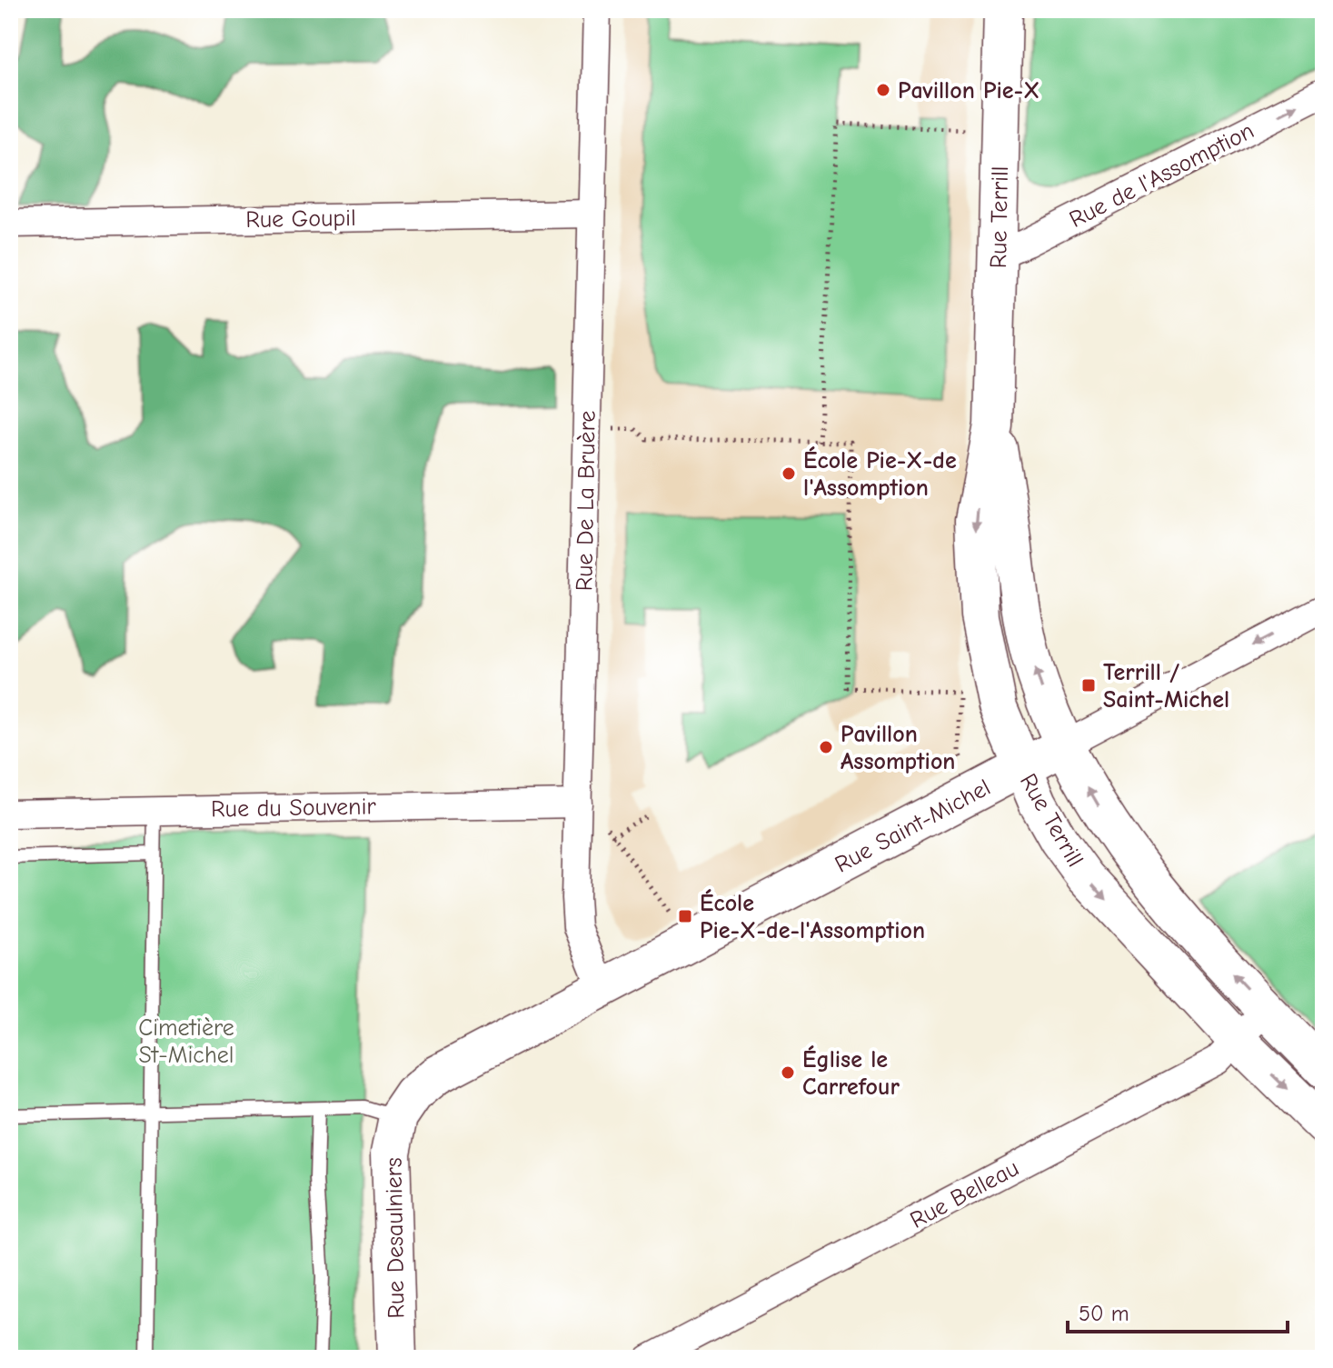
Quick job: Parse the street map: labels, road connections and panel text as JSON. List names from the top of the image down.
{
  "streets": {
    "street": [
      "Rue de l'Assomption",
      "Rue Terrill",
      "Rue Goupil",
      "Rue De La Bruère",
      "Rue du Souvenir",
      "Rue Saint-Michel",
      "Rue Belleau",
      "Rue Desaulniers"
    ]
  },
  "crossings": [
    ["Rue de l'Assomption", "Rue Terrill"],
    ["Rue Terrill", "Rue Saint-Michel"],
    ["Rue Terrill", "Rue Belleau"],
    ["Rue Goupil", "Rue De La Bruère"],
    ["Rue De La Bruère", "Rue du Souvenir"],
    ["Rue De La Bruère", "Rue Saint-Michel"],
    ["Rue Saint-Michel", "Rue Desaulniers"]
  ],
  "one_way": ["Rue de l'Assomption"],
  "parks": ["Cimetière St-Michel"],
  "places": {
    "other": [
      "Pavillon Pie-X",
      "École Pie-X-de l'Assomption",
      "Pavillon Assomption",
      "Église le Carrefour"
    ],
    "transit": ["Terrill / Saint-Michel", "École Pie-X-de-l'Assomption"]
  },
  "scale_bar": "50 m"
}
